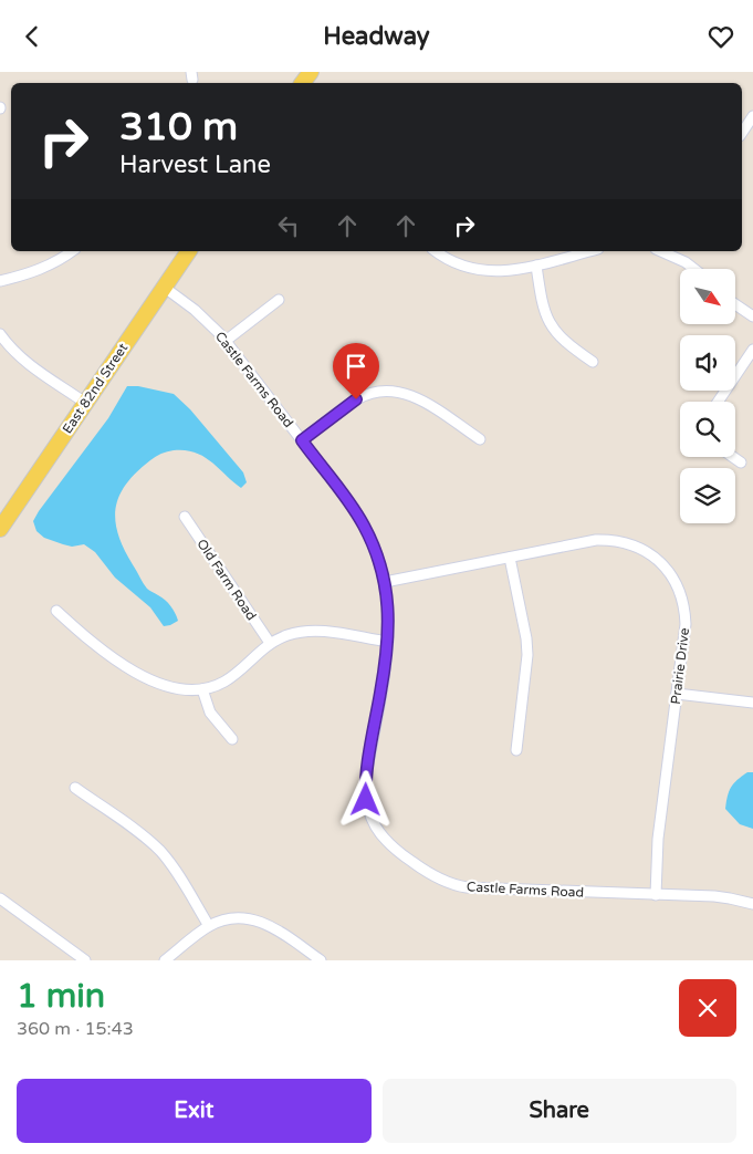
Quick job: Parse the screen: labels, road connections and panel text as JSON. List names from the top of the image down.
{
  "streets": {
    "main road": ["East 82nd Street"],
    "street": ["Castle Farms Road", "Old Farm Road", "Prairie Drive"]
  },
  "crossings": [
    ["Castle Farms Road", "East 82nd Street"],
    ["Castle Farms Road", "Prairie Drive"]
  ],
  "north": "bottom right",
  "page": {
    "header": "Headway",
    "turn": ["310 m", "Harvest Lane"],
    "heading": ["1 min", "360 m · 15:43"],
    "buttons": ["Exit", "Share"]
  }
}
